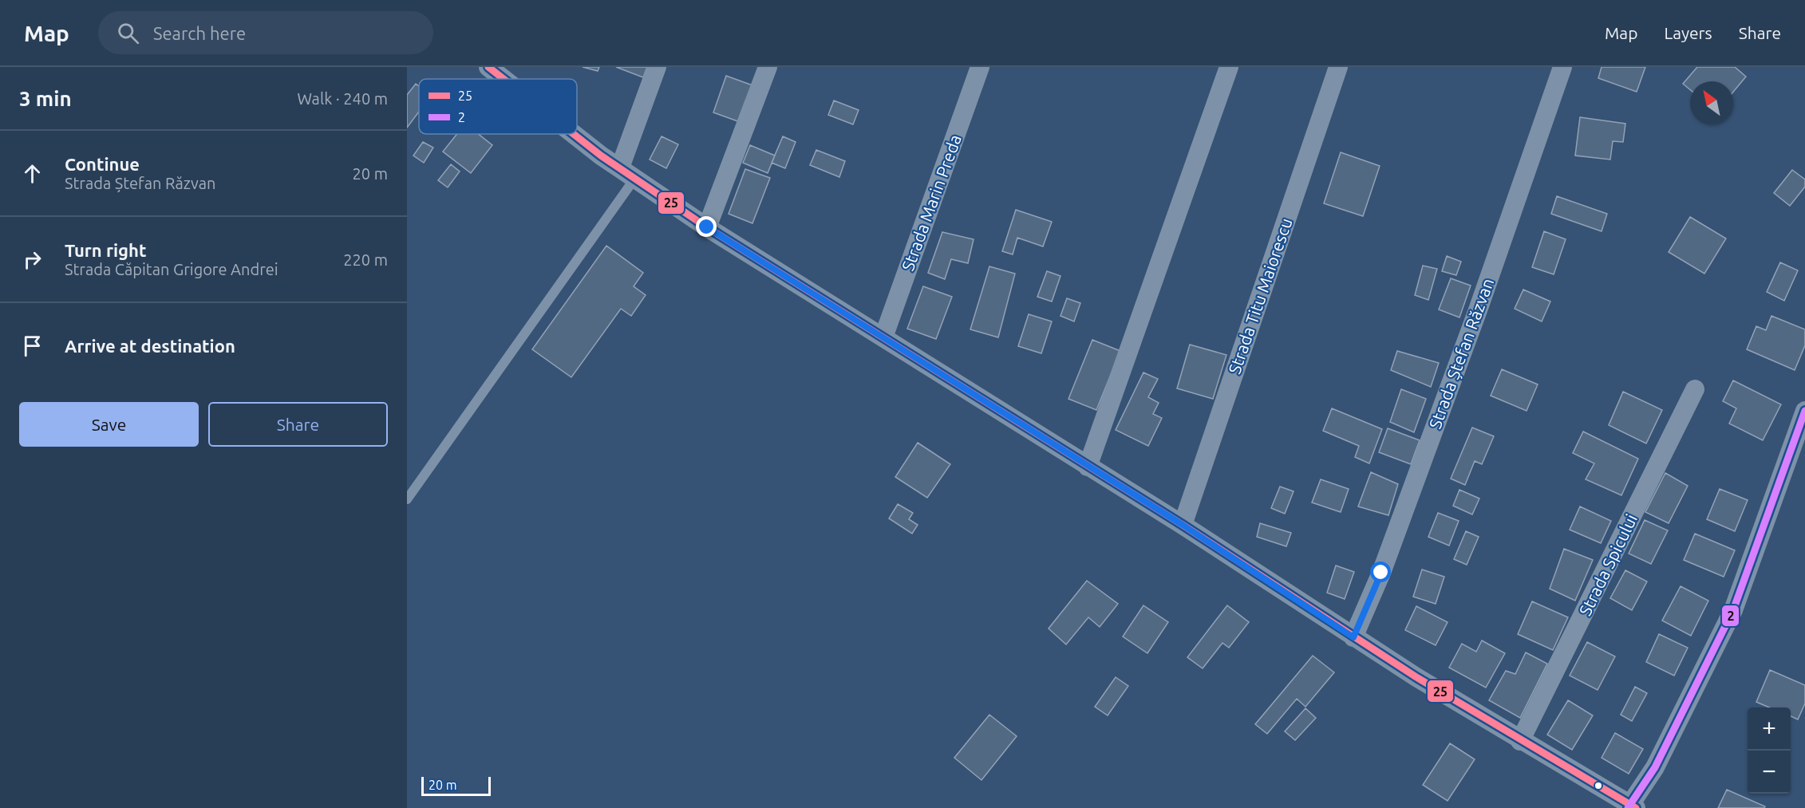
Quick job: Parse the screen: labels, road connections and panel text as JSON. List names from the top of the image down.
{
  "streets": {
    "street": [
      "Strada Marin Preda",
      "Strada Titu Maiorescu",
      "Strada Ștefan Răzvan",
      "Strada Spicului"
    ]
  },
  "lines": ["transit line 25", "transit line 2"],
  "legend": ["25", "2"],
  "scale_bar": "20 m",
  "north": "top left",
  "page": {
    "header": "Map",
    "search": "Search here",
    "nav": ["Map", "Layers", "Share"],
    "heading": ["3 min", "Walk · 240 m"],
    "list": [
      ["Continue", "Strada Ștefan Răzvan", "20 m"],
      ["Turn right", "Strada Căpitan Grigore Andrei", "220 m"],
      "Arrive at destination"
    ],
    "buttons": ["Save", "Share"],
    "map_buttons": ["+", "−"],
    "scale": "20 m"
  }
}
